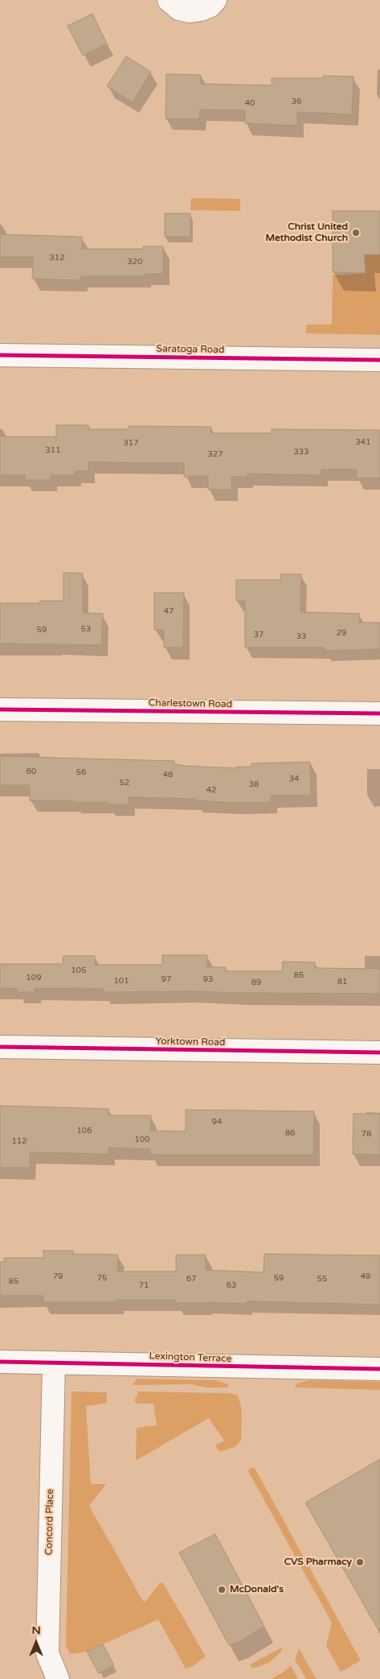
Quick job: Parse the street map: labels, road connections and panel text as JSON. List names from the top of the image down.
{
  "streets": {
    "street": [
      "Saratoga Road",
      "Charlestown Road",
      "Yorktown Road",
      "Lexington Terrace",
      "Concord Place"
    ]
  },
  "crossings": [
    ["Lexington Terrace", "Concord Place"]
  ],
  "places": ["Christ United Methodist Church", "CVS Pharmacy", "McDonald's"],
  "house_numbers": [
    "36",
    "40",
    "312",
    "320",
    "341",
    "317",
    "311",
    "333",
    "327",
    "47",
    "53",
    "59",
    "29",
    "37",
    "33",
    "60",
    "56",
    "48",
    "34",
    "52",
    "38",
    "42",
    "105",
    "85",
    "109",
    "97",
    "93",
    "101",
    "81",
    "89",
    "94",
    "106",
    "86",
    "78",
    "100",
    "112",
    "79",
    "49",
    "75",
    "59",
    "67",
    "55",
    "85",
    "71",
    "63"
  ],
  "north": "top"
}
